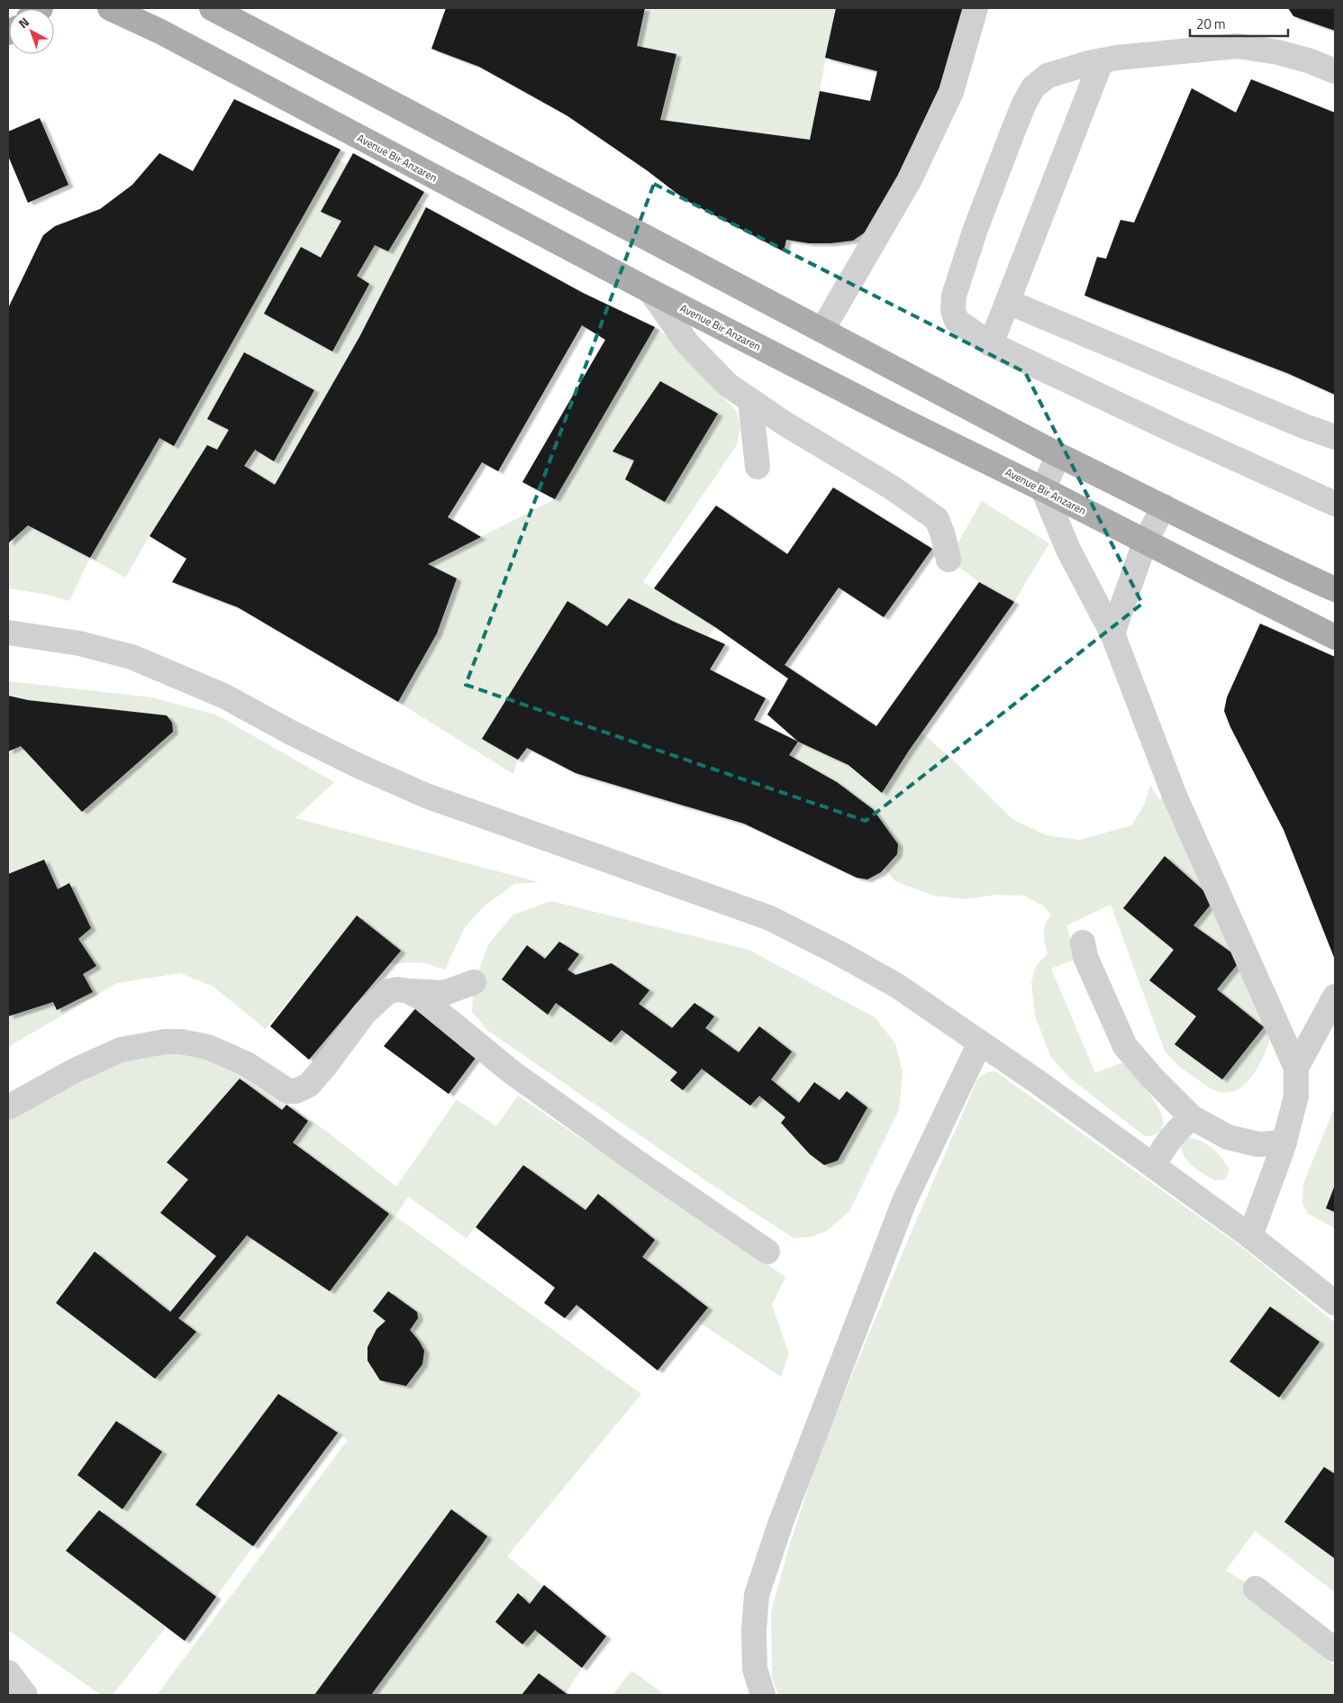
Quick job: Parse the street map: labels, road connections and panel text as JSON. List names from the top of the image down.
{
  "streets": {
    "main road": ["Avenue Bir Anzaren"]
  },
  "scale_bar": "20 m",
  "north": "top left"
}
